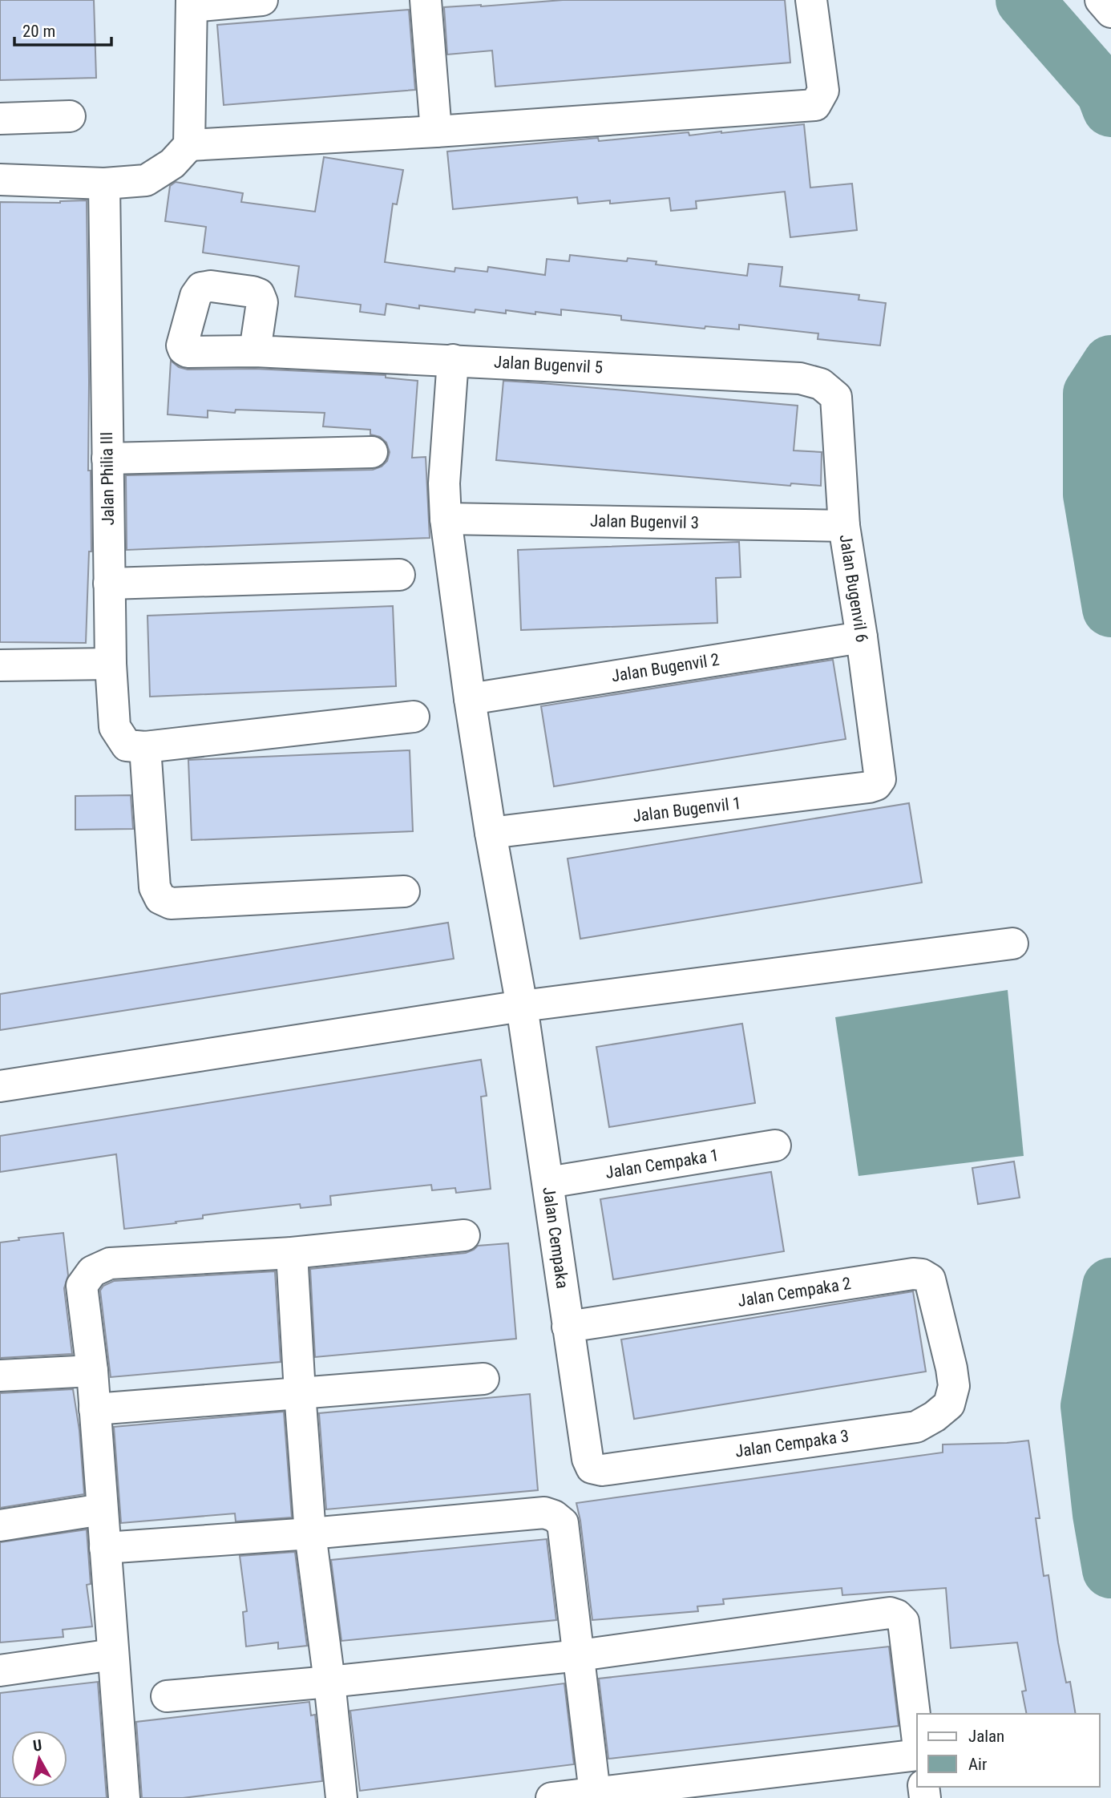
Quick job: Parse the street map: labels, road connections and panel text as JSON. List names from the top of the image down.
{
  "streets": {
    "street": [
      "Jalan Bugenvil 5",
      "Jalan Philia III",
      "Jalan Bugenvil 3",
      "Jalan Bugenvil 6",
      "Jalan Bugenvil 2",
      "Jalan Bugenvil 1",
      "Jalan Cempaka 1",
      "Jalan Cempaka",
      "Jalan Cempaka 2",
      "Jalan Cempaka 3"
    ]
  },
  "crossings": [
    ["Jalan Bugenvil 5", "Jalan Bugenvil 6"],
    ["Jalan Bugenvil 5", "Jalan Cempaka"],
    ["Jalan Bugenvil 3", "Jalan Bugenvil 6"],
    ["Jalan Bugenvil 3", "Jalan Cempaka"],
    ["Jalan Bugenvil 6", "Jalan Bugenvil 2"],
    ["Jalan Bugenvil 6", "Jalan Bugenvil 1"],
    ["Jalan Bugenvil 2", "Jalan Cempaka"],
    ["Jalan Bugenvil 1", "Jalan Cempaka"],
    ["Jalan Cempaka 1", "Jalan Cempaka"],
    ["Jalan Cempaka", "Jalan Cempaka 2"],
    ["Jalan Cempaka", "Jalan Cempaka 3"],
    ["Jalan Cempaka 2", "Jalan Cempaka 3"]
  ],
  "legend": ["Jalan", "Air"],
  "scale_bar": "20 m",
  "north": "top"
}
